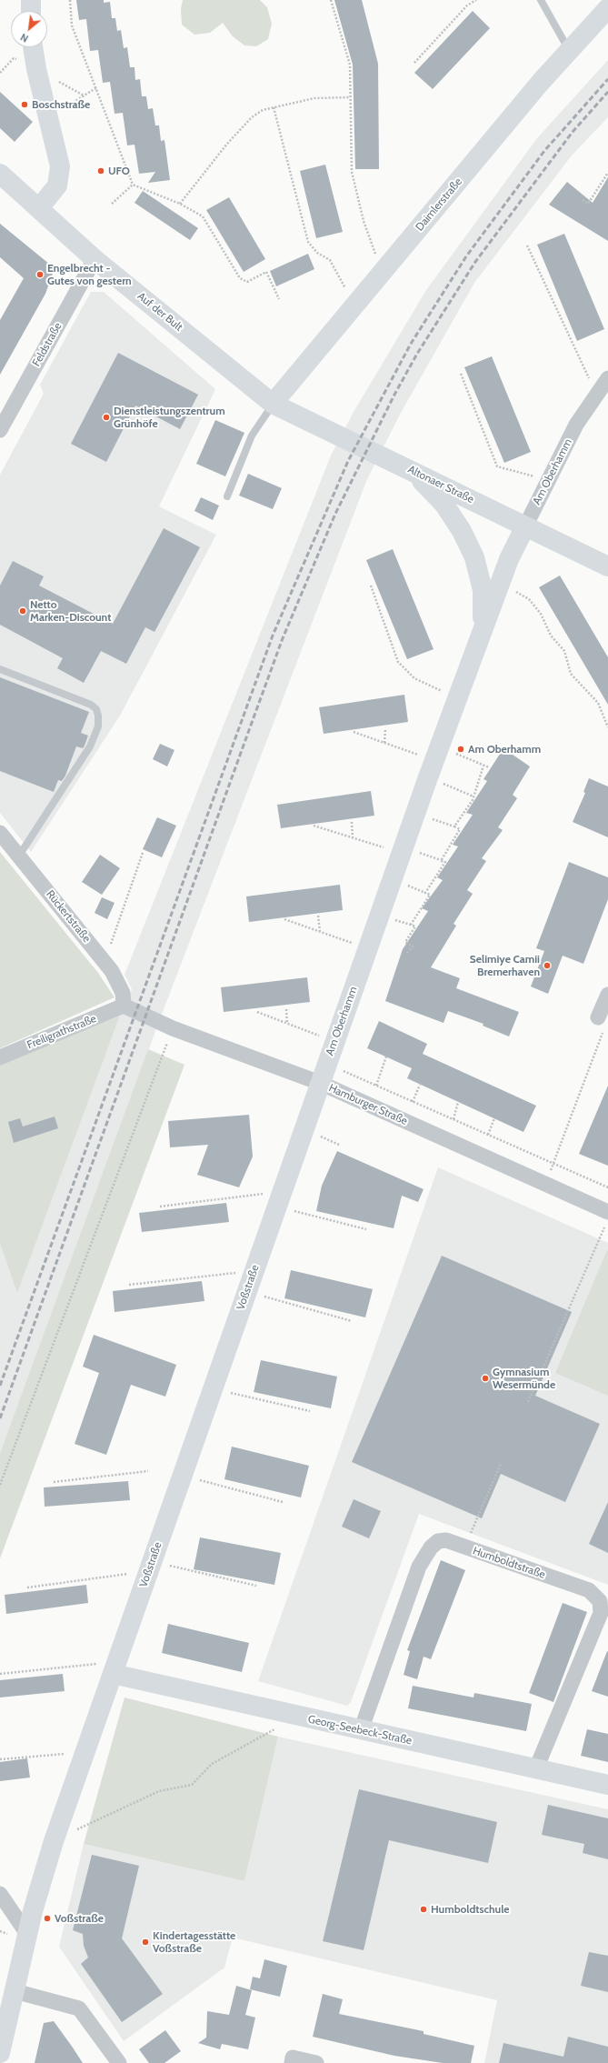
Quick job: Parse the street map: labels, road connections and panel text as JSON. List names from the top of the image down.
{
  "streets": {
    "street": [
      "Daimlerstraße",
      "Auf der Bult",
      "Feldstraße",
      "Am Oberhamm",
      "Altonaer Straße",
      "Rückertstraße",
      "Freiligrathstraße",
      "Hamburger Straße",
      "Voßstraße",
      "Humboldtstraße",
      "Georg-Seebeck-Straße"
    ]
  },
  "crossings": [
    ["Daimlerstraße", "Auf der Bult"],
    ["Daimlerstraße", "Altonaer Straße"],
    ["Auf der Bult", "Feldstraße"],
    ["Auf der Bult", "Altonaer Straße"],
    ["Am Oberhamm", "Altonaer Straße"],
    ["Am Oberhamm", "Hamburger Straße"],
    ["Am Oberhamm", "Voßstraße"],
    ["Rückertstraße", "Freiligrathstraße"],
    ["Rückertstraße", "Hamburger Straße"],
    ["Freiligrathstraße", "Hamburger Straße"],
    ["Hamburger Straße", "Voßstraße"],
    ["Voßstraße", "Georg-Seebeck-Straße"],
    ["Humboldtstraße", "Georg-Seebeck-Straße"]
  ],
  "places": [
    "Boschstraße",
    "UFO",
    "Engelbrecht - Gutes von gestern",
    "Dienstleistungszentrum Grünhöfe",
    "Netto Marken-Discount",
    "Am Oberhamm",
    "Selimiye Camii Bremerhaven",
    "Gymnasium Wesermünde",
    "Humboldtschule",
    "Voßstraße",
    "Kindertagesstätte Voßstraße"
  ],
  "north": "bottom left"
}
